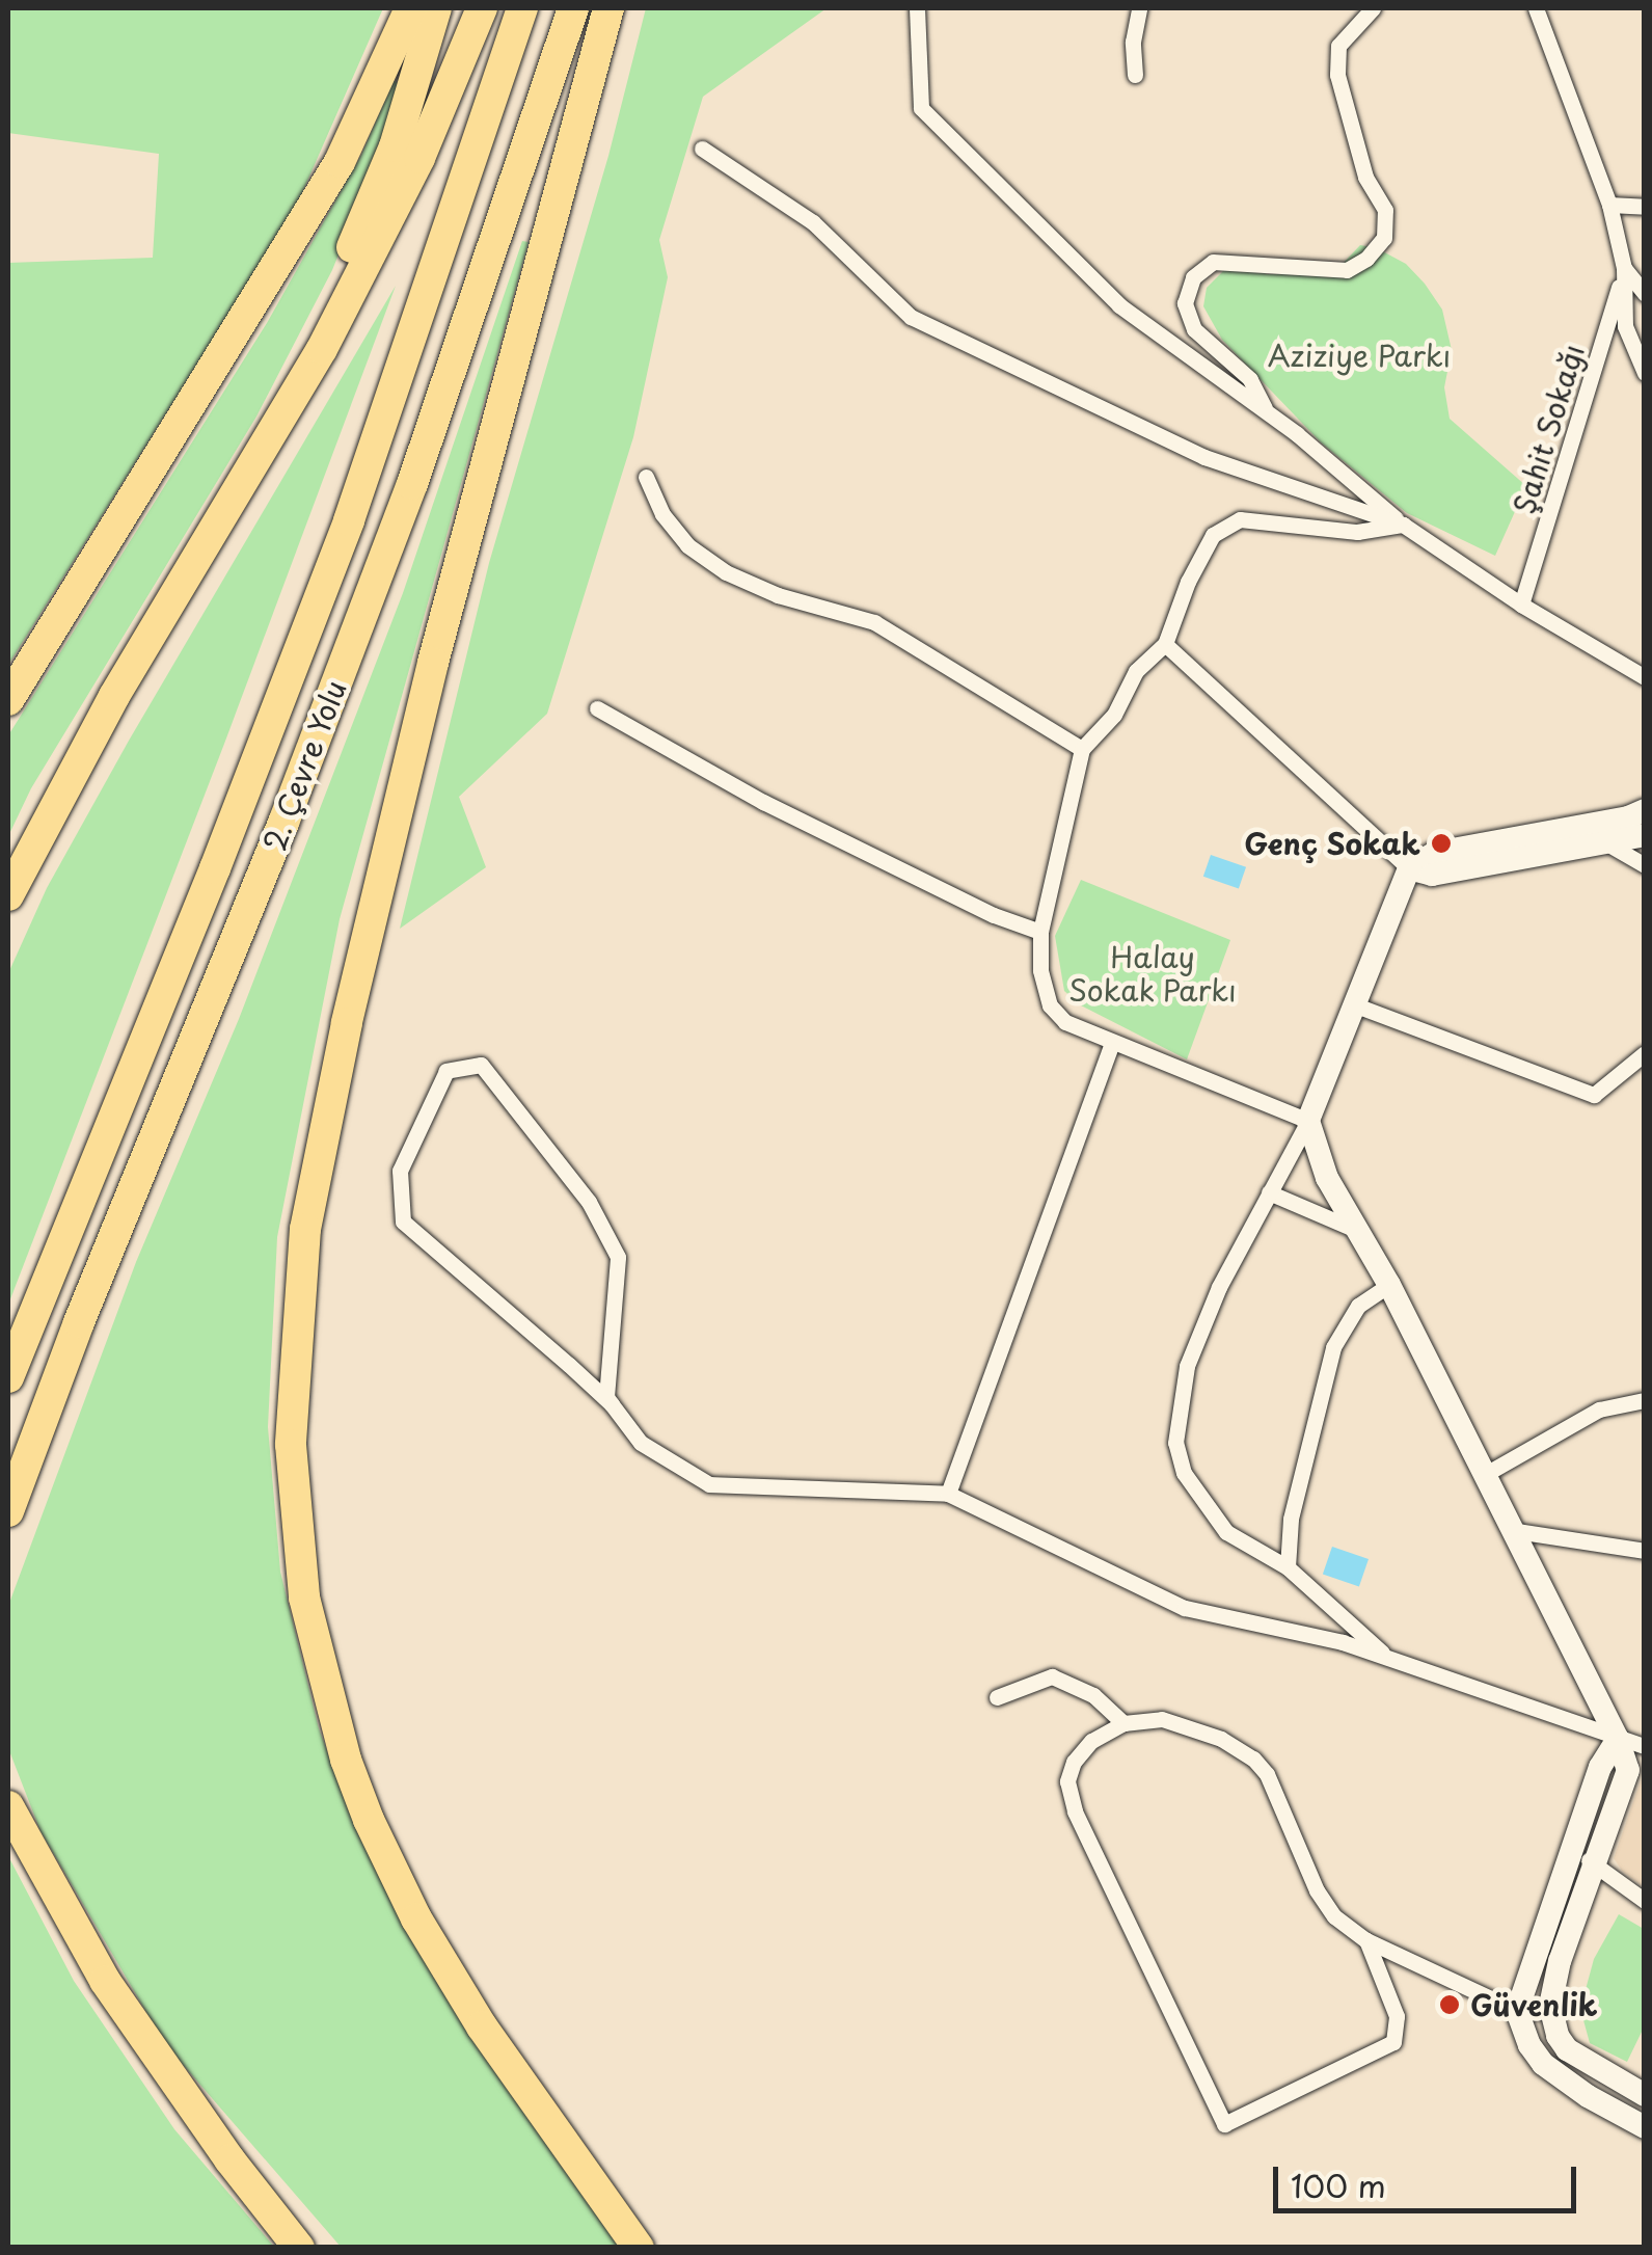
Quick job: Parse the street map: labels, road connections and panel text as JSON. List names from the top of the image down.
{
  "streets": {
    "highway": ["2. Çevre Yolu"],
    "street": ["Şahit Sokağı"]
  },
  "parks": ["Aziziye Parkı", "Halay Sokak Parkı"],
  "places": ["Genç Sokak", "Güvenlik"],
  "scale_bar": "100 m"
}
